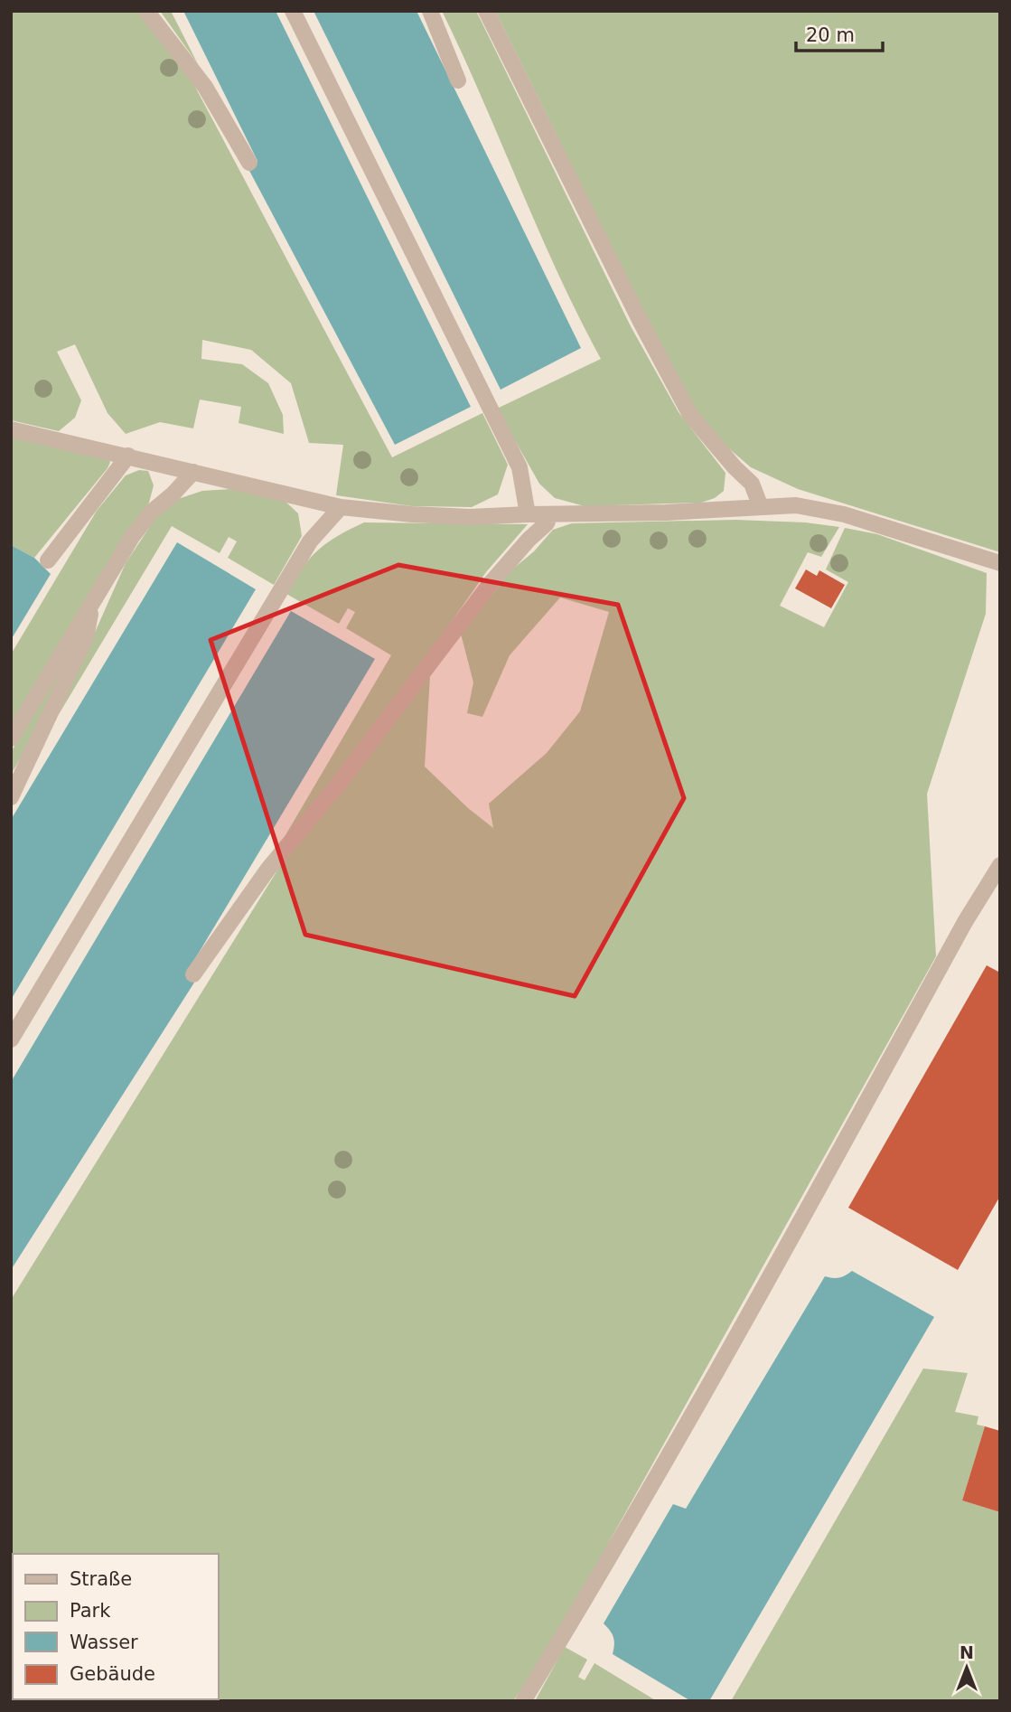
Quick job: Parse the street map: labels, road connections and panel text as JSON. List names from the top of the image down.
{
  "legend": [
    "Straße",
    "Park",
    "Wasser",
    "Gebäude"
  ],
  "scale_bar": "20 m",
  "north": "top"
}
